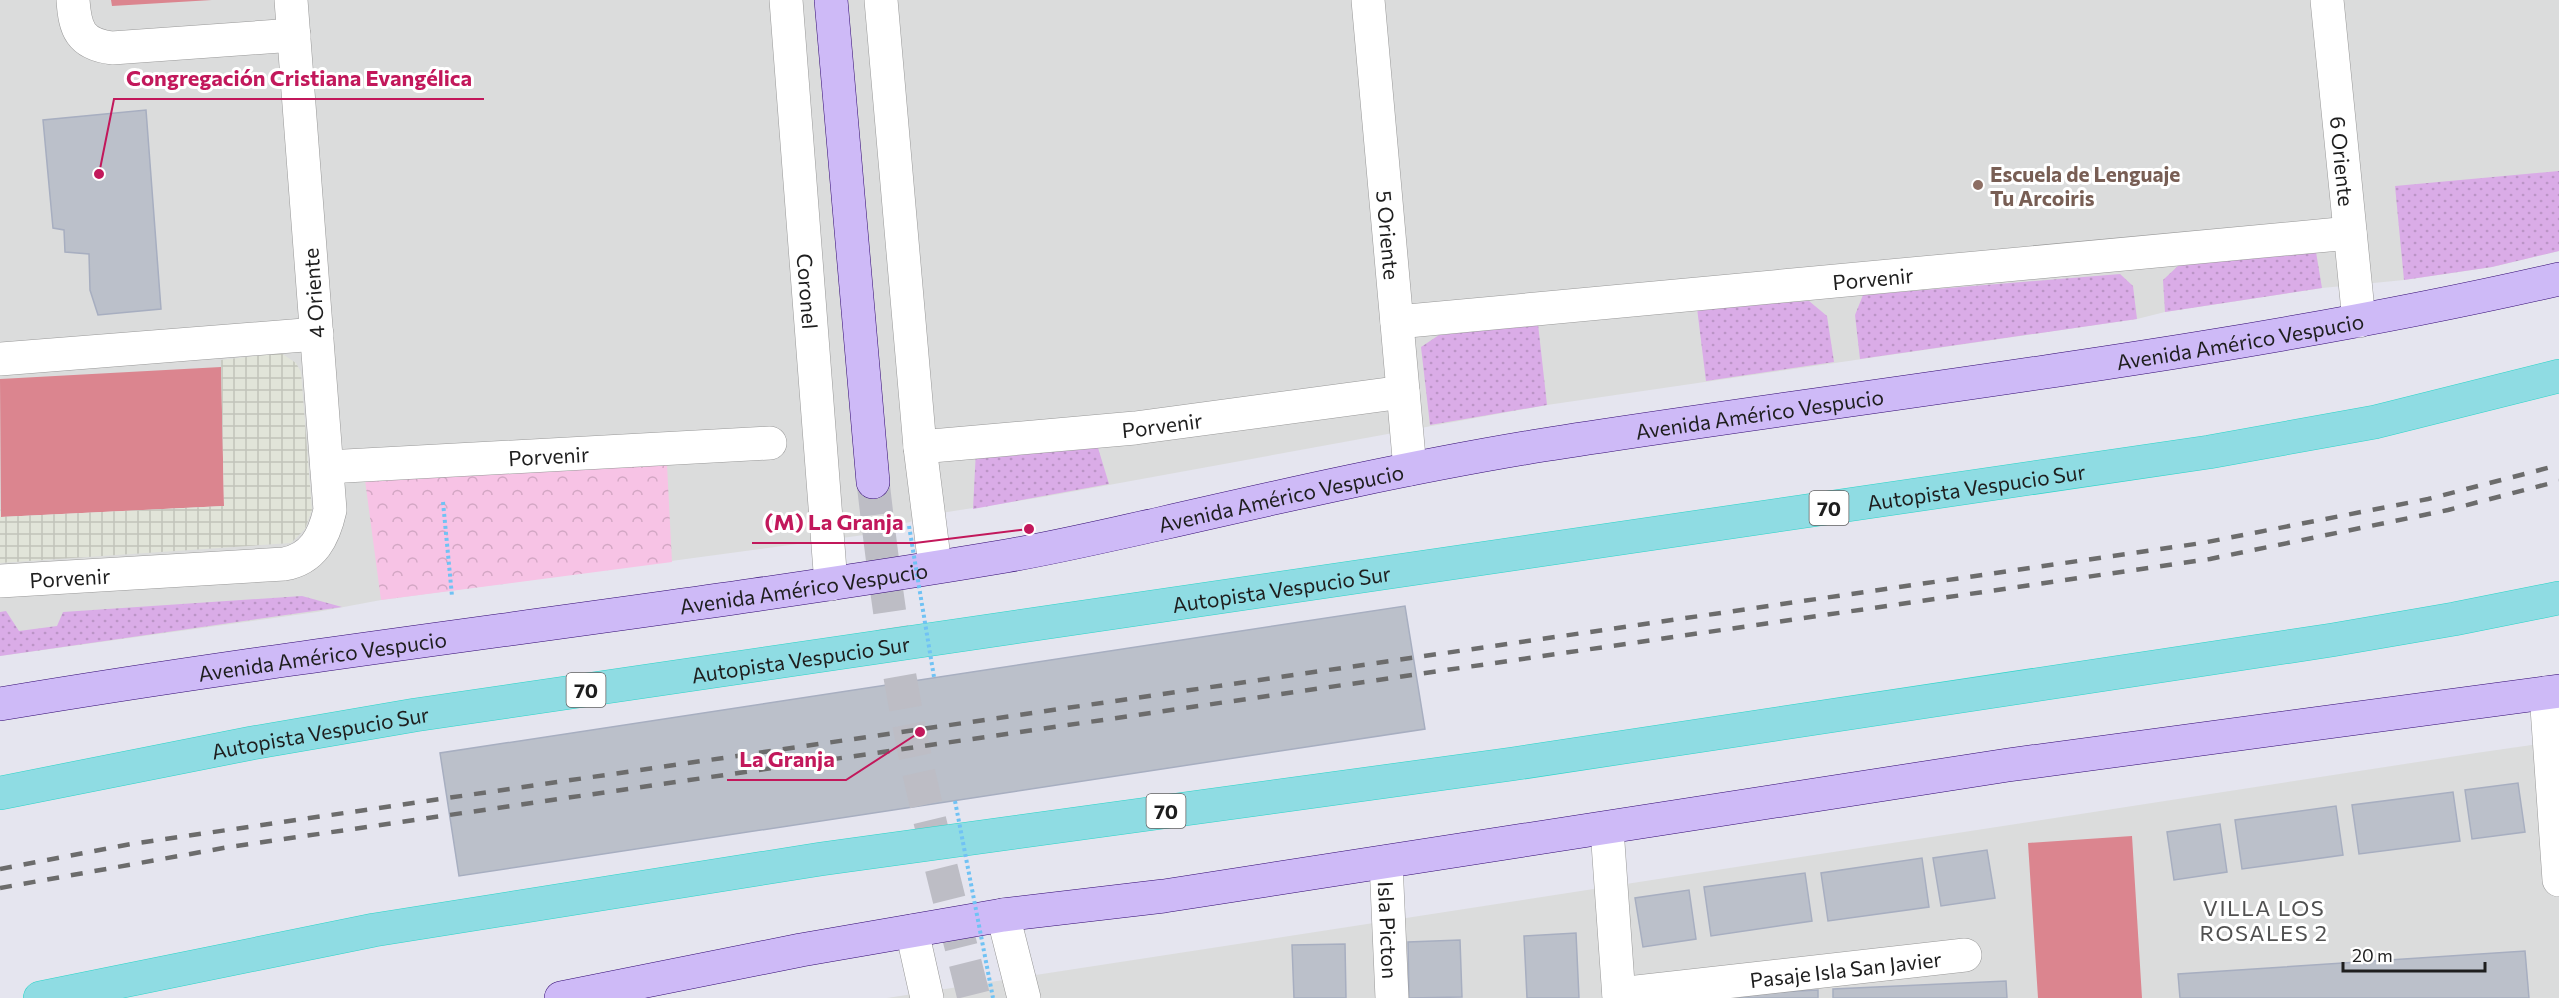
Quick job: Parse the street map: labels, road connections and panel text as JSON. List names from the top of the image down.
{
  "streets": {
    "highway": ["Autopista Vespucio Sur", "70"],
    "main road": ["Avenida Américo Vespucio"],
    "street": [
      "6 Oriente",
      "5 Oriente",
      "Porvenir",
      "Coronel",
      "4 Oriente",
      "Isla Picton",
      "Pasaje Isla San Javier"
    ]
  },
  "crossings": [
    ["6 Oriente", "Porvenir"],
    ["6 Oriente", "Avenida Américo Vespucio"],
    ["5 Oriente", "Porvenir"],
    ["5 Oriente", "Avenida Américo Vespucio"],
    ["Porvenir", "4 Oriente"],
    ["Coronel", "Avenida Américo Vespucio"]
  ],
  "districts": ["VILLA LOS ROSALES 2"],
  "places": [
    "Congregación Cristiana Evangélica",
    "Escuela de Lenguaje Tu Arcoiris",
    "(M) La Granja",
    "La Granja"
  ],
  "scale_bar": "20 m"
}
